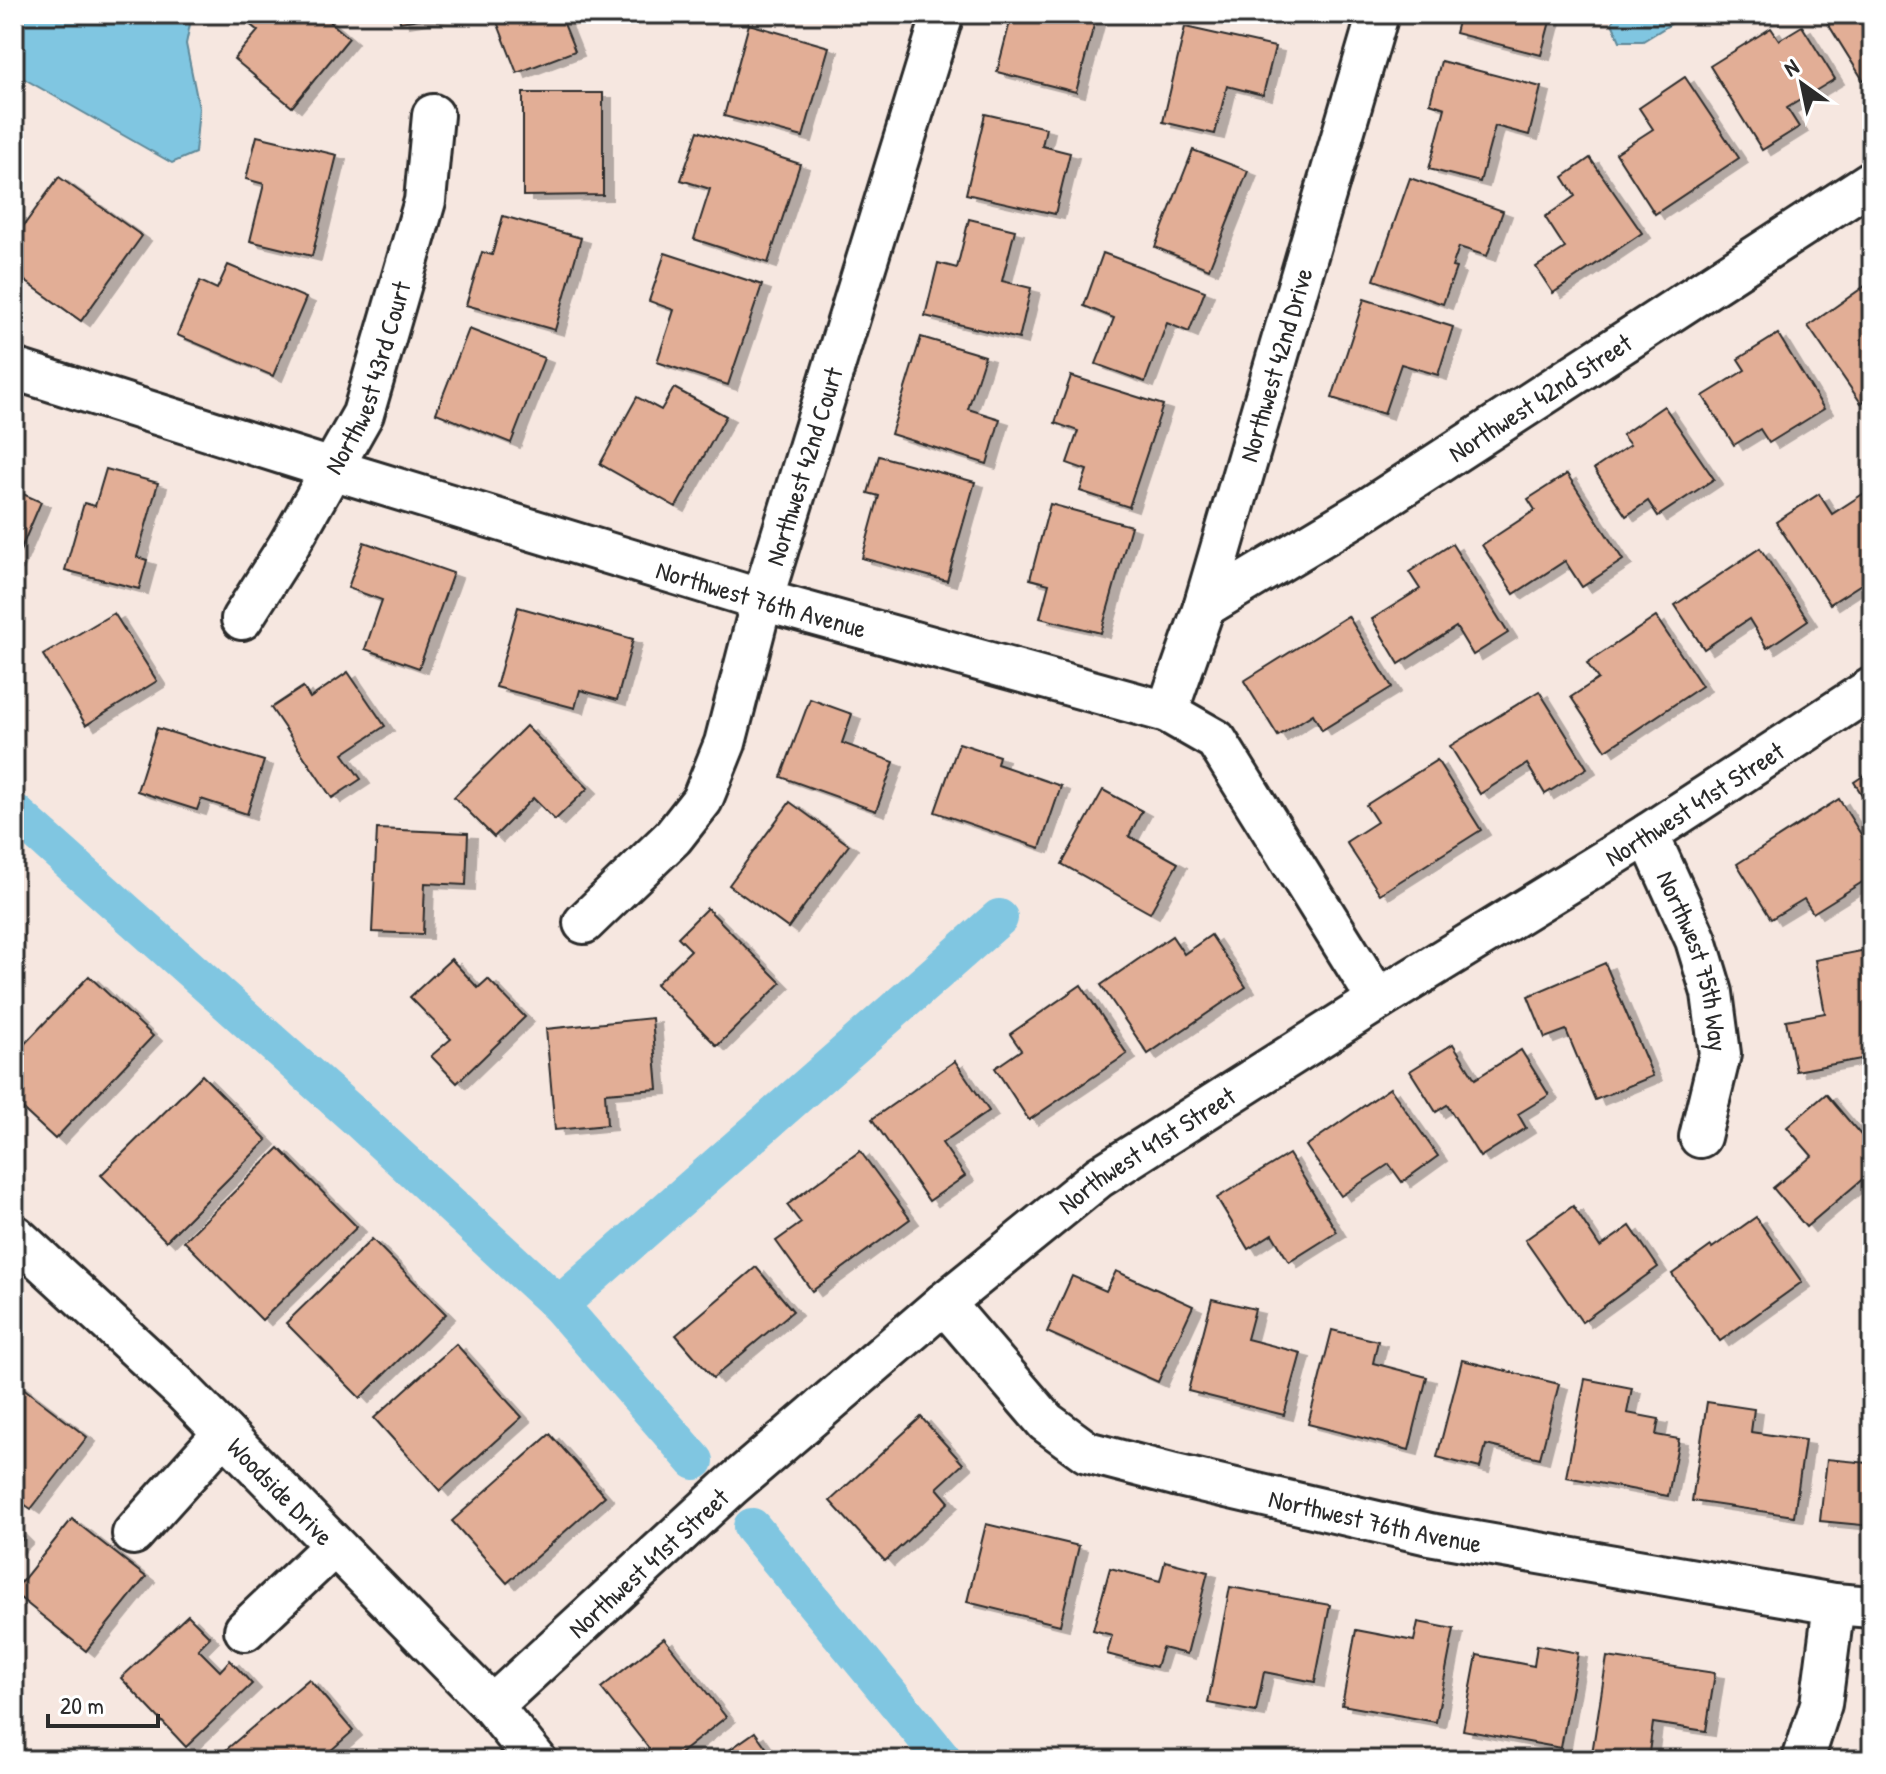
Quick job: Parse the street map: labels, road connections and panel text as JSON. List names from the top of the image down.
{
  "streets": {
    "street": [
      "Northwest 42nd Drive",
      "Northwest 43rd Court",
      "Northwest 42nd Street",
      "Northwest 42nd Court",
      "Northwest 76th Avenue",
      "Northwest 41st Street",
      "Northwest 75th Way",
      "Woodside Drive"
    ]
  },
  "crossings": [
    ["Northwest 42nd Drive", "Northwest 42nd Street"],
    ["Northwest 42nd Drive", "Northwest 76th Avenue"],
    ["Northwest 43rd Court", "Northwest 76th Avenue"],
    ["Northwest 42nd Court", "Northwest 76th Avenue"],
    ["Northwest 76th Avenue", "Northwest 41st Street"],
    ["Northwest 41st Street", "Northwest 75th Way"],
    ["Northwest 41st Street", "Woodside Drive"]
  ],
  "scale_bar": "20 m",
  "north": "top left"
}
